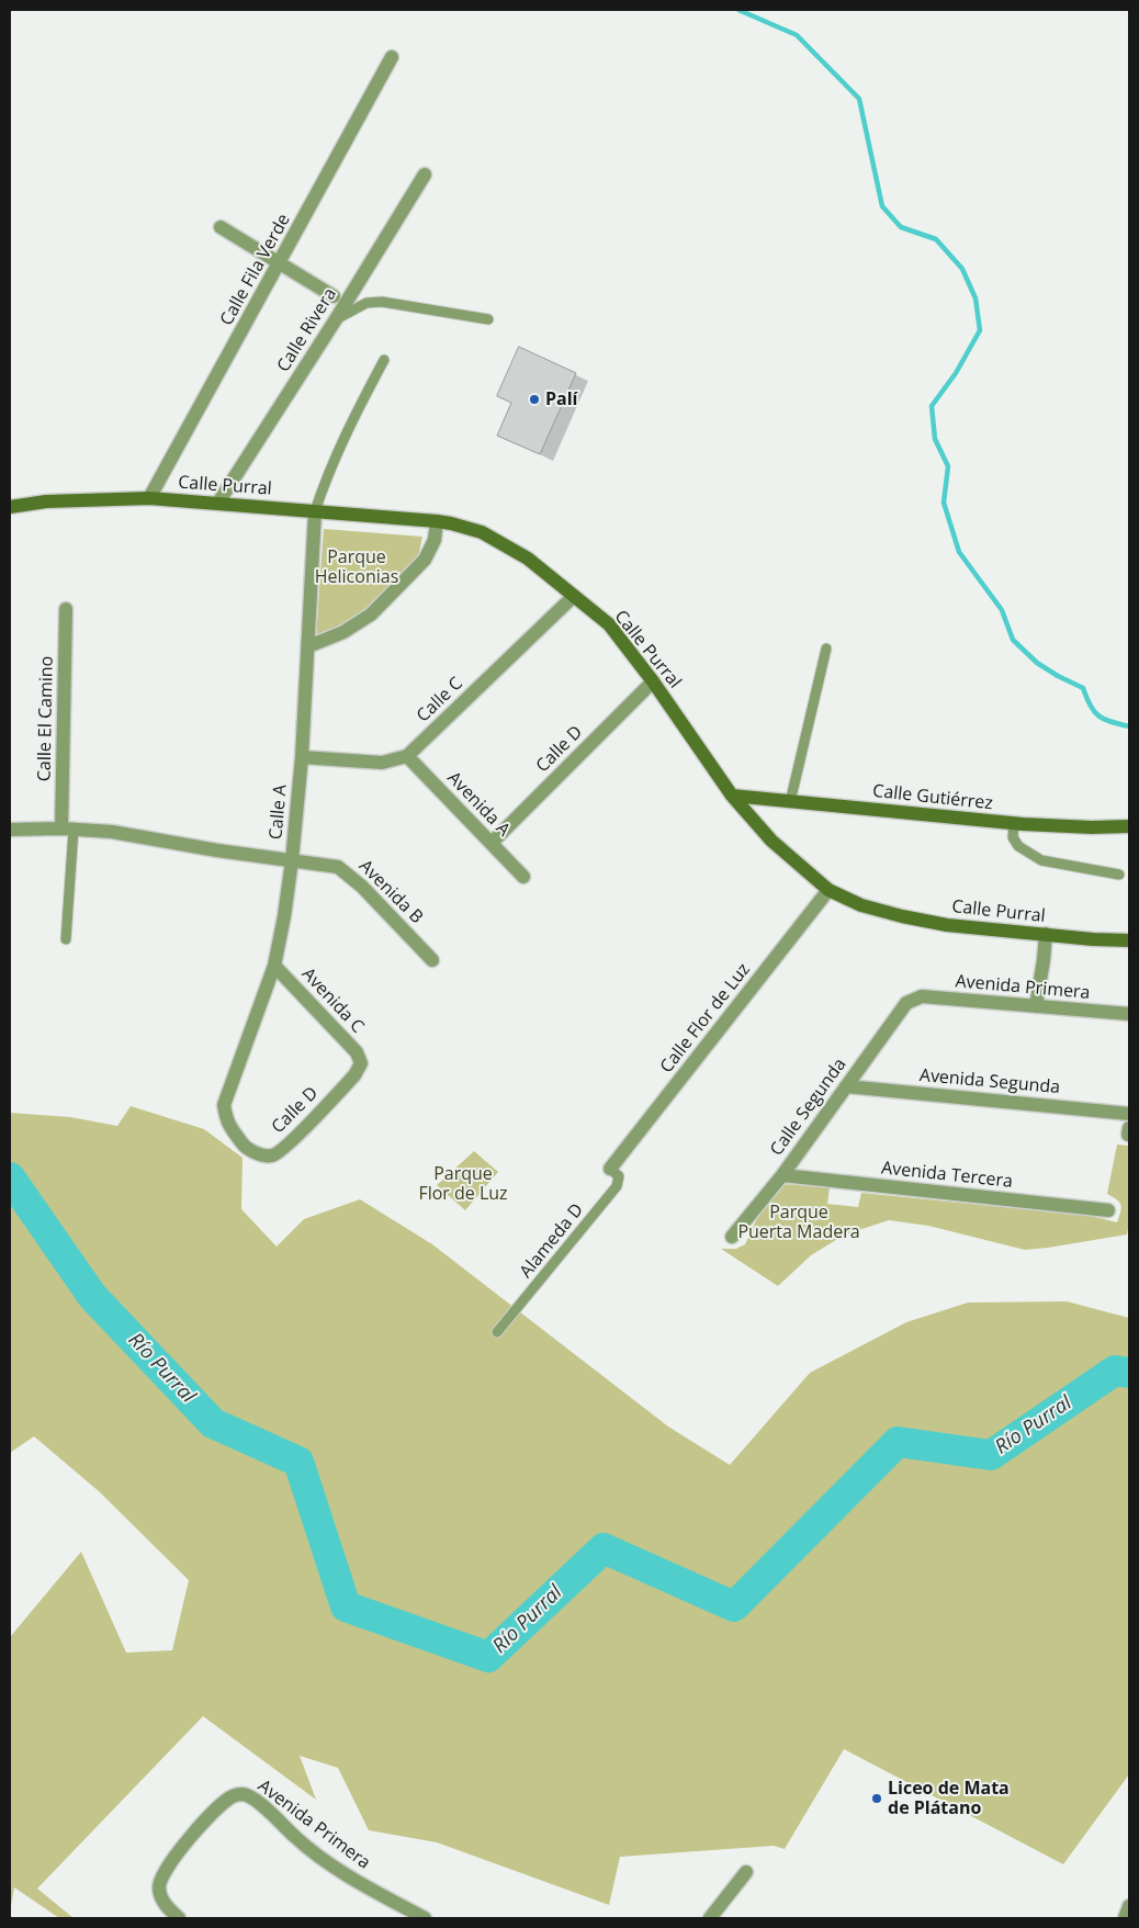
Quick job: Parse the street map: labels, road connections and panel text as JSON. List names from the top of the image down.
{
  "streets": {
    "street": [
      "Calle Fila Verde",
      "Calle Rivera",
      "Calle Purral",
      "Calle C",
      "Calle El Camino",
      "Calle D",
      "Calle Gutiérrez",
      "Avenida A",
      "Calle A",
      "Avenida B",
      "Avenida Primera",
      "Avenida C",
      "Calle Flor de Luz",
      "Avenida Segunda",
      "Calle Segunda",
      "Avenida Tercera"
    ],
    "lane": ["Alameda D"]
  },
  "crossings": [
    ["Calle Fila Verde", "Calle Purral"],
    ["Calle Rivera", "Calle Purral"],
    ["Calle Purral", "Calle C"],
    ["Calle Purral", "Calle D"],
    ["Calle Purral", "Calle Gutiérrez"],
    ["Calle Purral", "Calle A"],
    ["Calle Purral", "Calle Flor de Luz"],
    ["Calle C", "Avenida A"],
    ["Calle El Camino", "Avenida B"],
    ["Calle D", "Avenida A"],
    ["Calle D", "Calle A"],
    ["Calle D", "Avenida C"],
    ["Calle A", "Avenida B"],
    ["Calle A", "Avenida C"],
    ["Avenida Primera", "Calle Segunda"],
    ["Calle Flor de Luz", "Alameda D"],
    ["Avenida Segunda", "Calle Segunda"],
    ["Calle Segunda", "Avenida Tercera"]
  ],
  "water": ["Río Purral"],
  "parks": ["Parque Heliconias", "Parque Flor de Luz", "Parque Puerta Madera"],
  "places": ["Palí", "Liceo de Mata de Plátano"]
}
